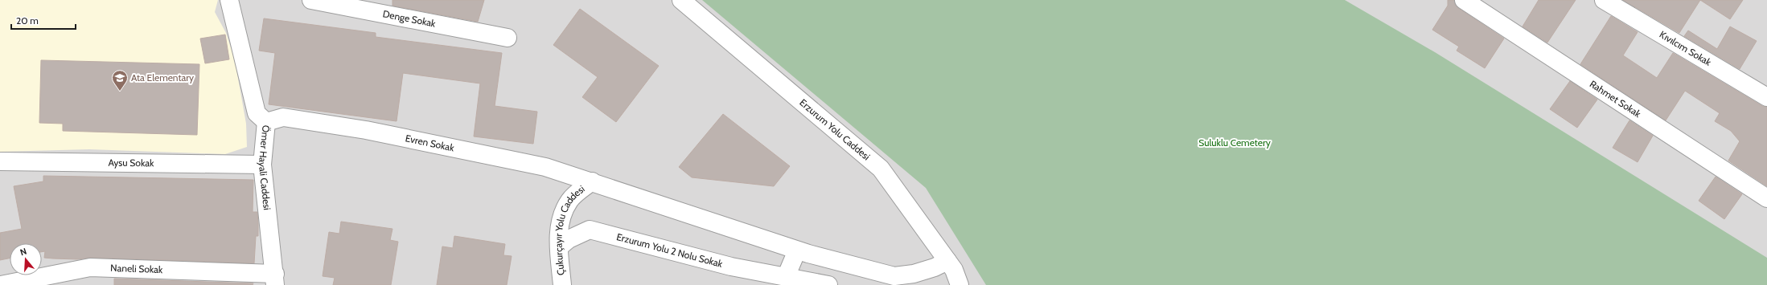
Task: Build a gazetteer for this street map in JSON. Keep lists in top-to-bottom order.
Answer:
{
  "streets": {
    "street": [
      "Denge Sokak",
      "Kıvılcım Sokak",
      "Rahmet Sokak",
      "Erzurum Yolu Caddesi",
      "Evren Sokak",
      "Aysu Sokak",
      "Ömer Hayali Caddesi",
      "Çukurçayır Yolu Caddesi",
      "Erzurum Yolu 2 Nolu Sokak",
      "Naneli Sokak"
    ]
  },
  "crossings": [
    ["Evren Sokak", "Ömer Hayali Caddesi"],
    ["Evren Sokak", "Çukurçayır Yolu Caddesi"],
    ["Aysu Sokak", "Ömer Hayali Caddesi"],
    ["Ömer Hayali Caddesi", "Naneli Sokak"],
    ["Çukurçayır Yolu Caddesi", "Erzurum Yolu 2 Nolu Sokak"]
  ],
  "parks": ["Suluklu Cemetery"],
  "places": {
    "school or university": ["Ata Elementary"]
  },
  "scale_bar": "20 m",
  "north": "top"
}
